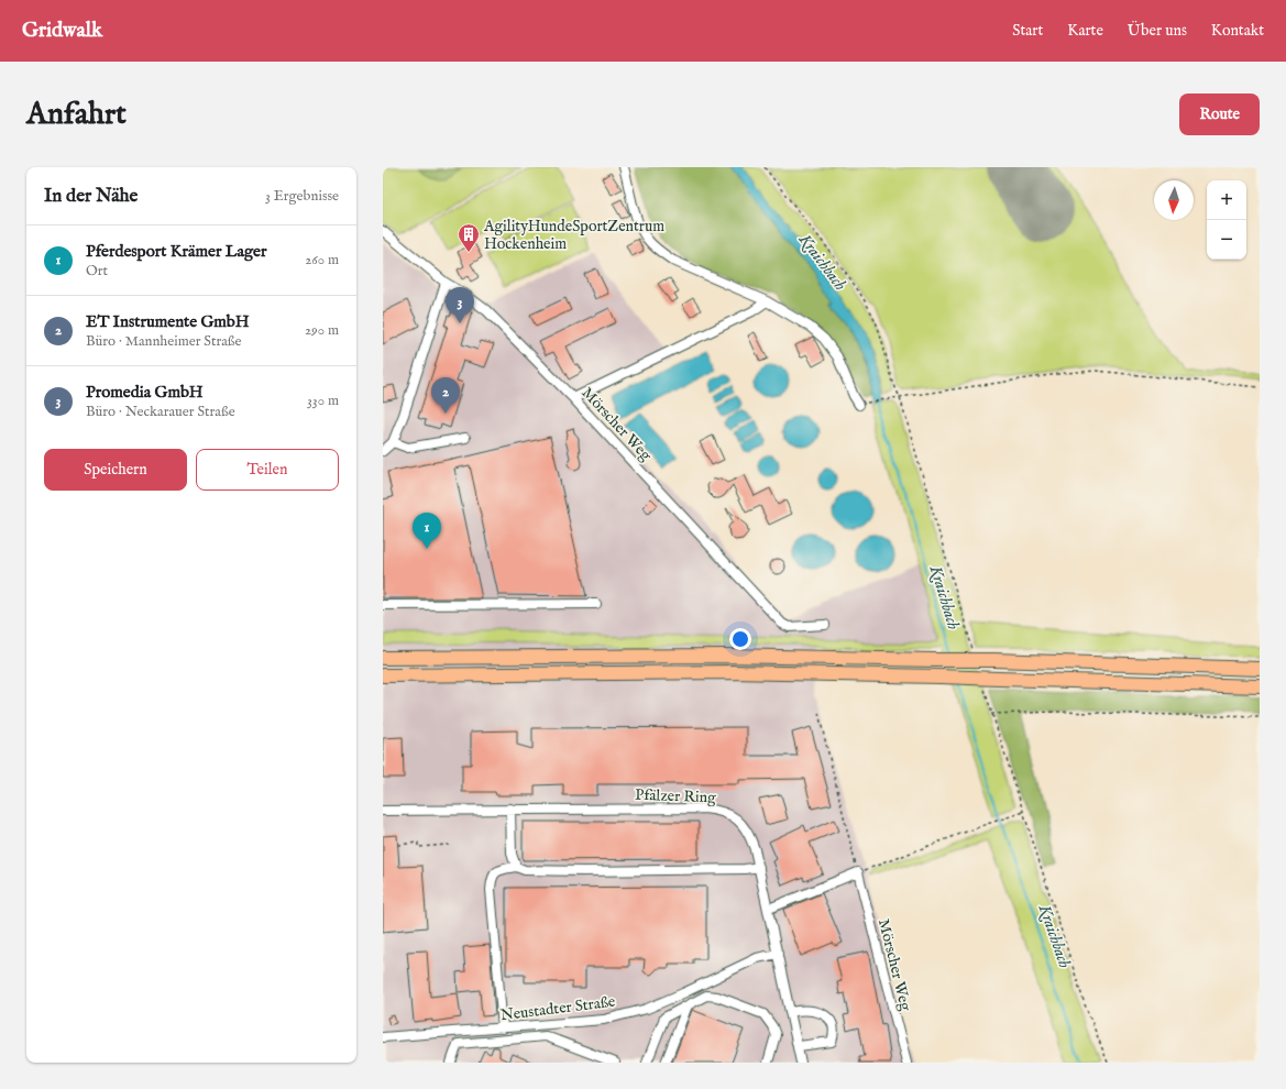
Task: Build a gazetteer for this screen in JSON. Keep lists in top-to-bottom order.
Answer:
{
  "streets": {
    "street": ["Mörscher Weg", "Pfälzer Ring", "Neustadter Straße"]
  },
  "crossings": [
    ["Pfälzer Ring", "Neustadter Straße"]
  ],
  "water": ["Kraichbach"],
  "places": {
    "building": ["AgilityHundeSportZentrum Hockenheim"]
  },
  "north": "bottom",
  "page": {
    "header": "Gridwalk",
    "nav": [
      "Start",
      "Karte",
      "Über uns",
      "Kontakt"
    ],
    "buttons": [
      "Route",
      ["Speichern", "Teilen"]
    ],
    "title": "Anfahrt",
    "heading": ["In der Nähe", "3 Ergebnisse"],
    "map_buttons": ["+", "−"],
    "list": [
      {
        "mark": "1",
        "name": "Pferdesport Krämer Lager",
        "note": "Ort",
        "value": "260 m"
      },
      {
        "mark": "2",
        "name": "ET Instrumente GmbH",
        "note": "Büro · Mannheimer Straße",
        "value": "290 m"
      },
      {
        "mark": "3",
        "name": "Promedia GmbH",
        "note": "Büro · Neckarauer Straße",
        "value": "330 m"
      }
    ],
    "pins": ["3", "2", "1"]
  }
}
